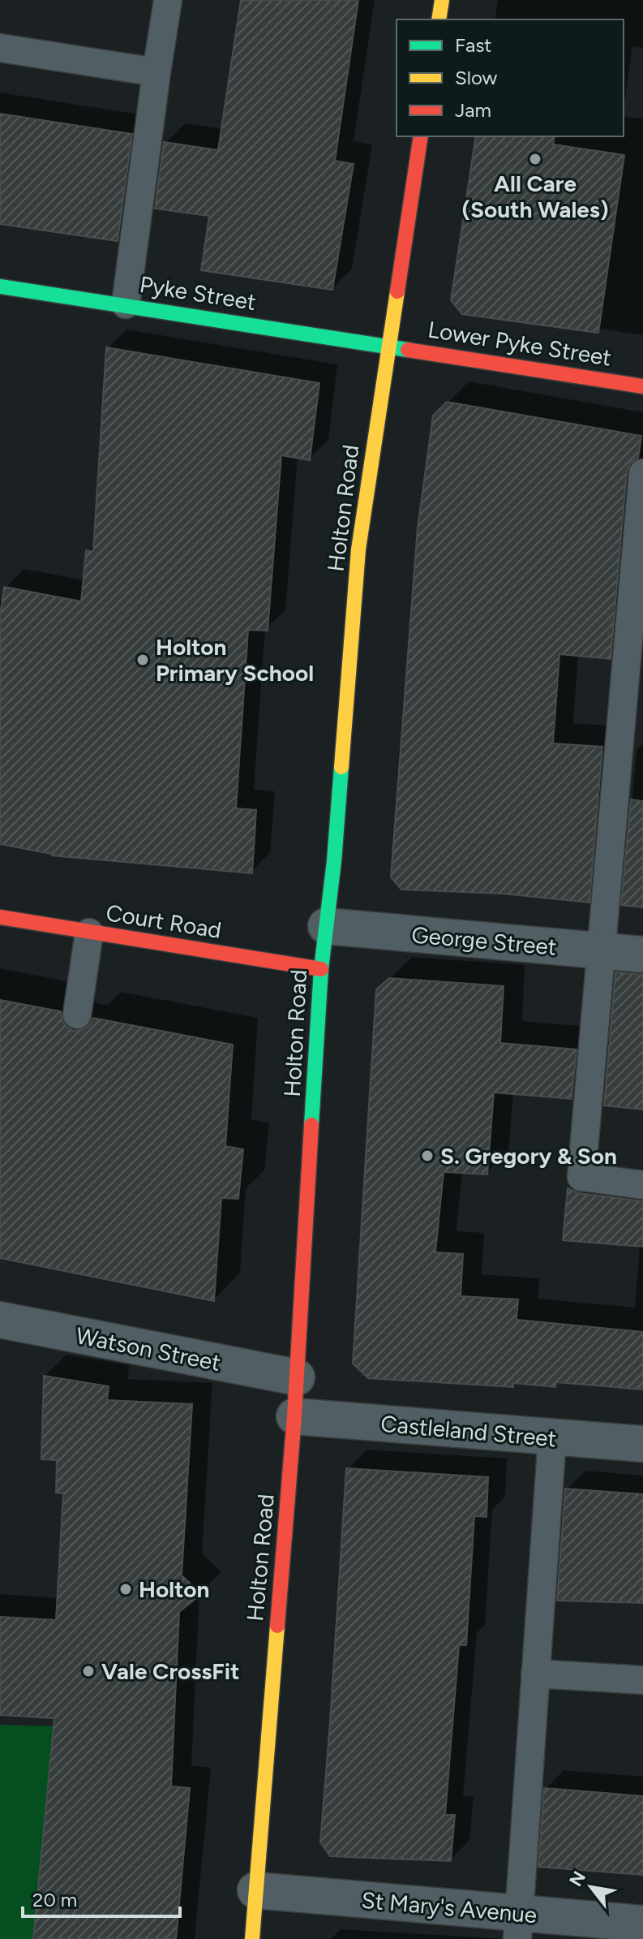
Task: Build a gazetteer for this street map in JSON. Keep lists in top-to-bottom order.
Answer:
{
  "streets": {
    "street": [
      "Pyke Street",
      "Lower Pyke Street",
      "Holton Road",
      "Court Road",
      "George Street",
      "Watson Street",
      "Castleland Street",
      "St Mary's Avenue"
    ]
  },
  "crossings": [
    ["Pyke Street", "Lower Pyke Street"],
    ["Pyke Street", "Holton Road"],
    ["Lower Pyke Street", "Holton Road"],
    ["Holton Road", "Court Road"],
    ["Holton Road", "George Street"],
    ["Holton Road", "Watson Street"],
    ["Holton Road", "Castleland Street"],
    ["Holton Road", "St Mary's Avenue"]
  ],
  "places": [
    "All Care (South Wales)",
    "Holton Primary School",
    "S. Gregory & Son",
    "Holton",
    "Vale CrossFit"
  ],
  "legend": ["Fast", "Slow", "Jam"],
  "scale_bar": "20 m",
  "north": "top left"
}
